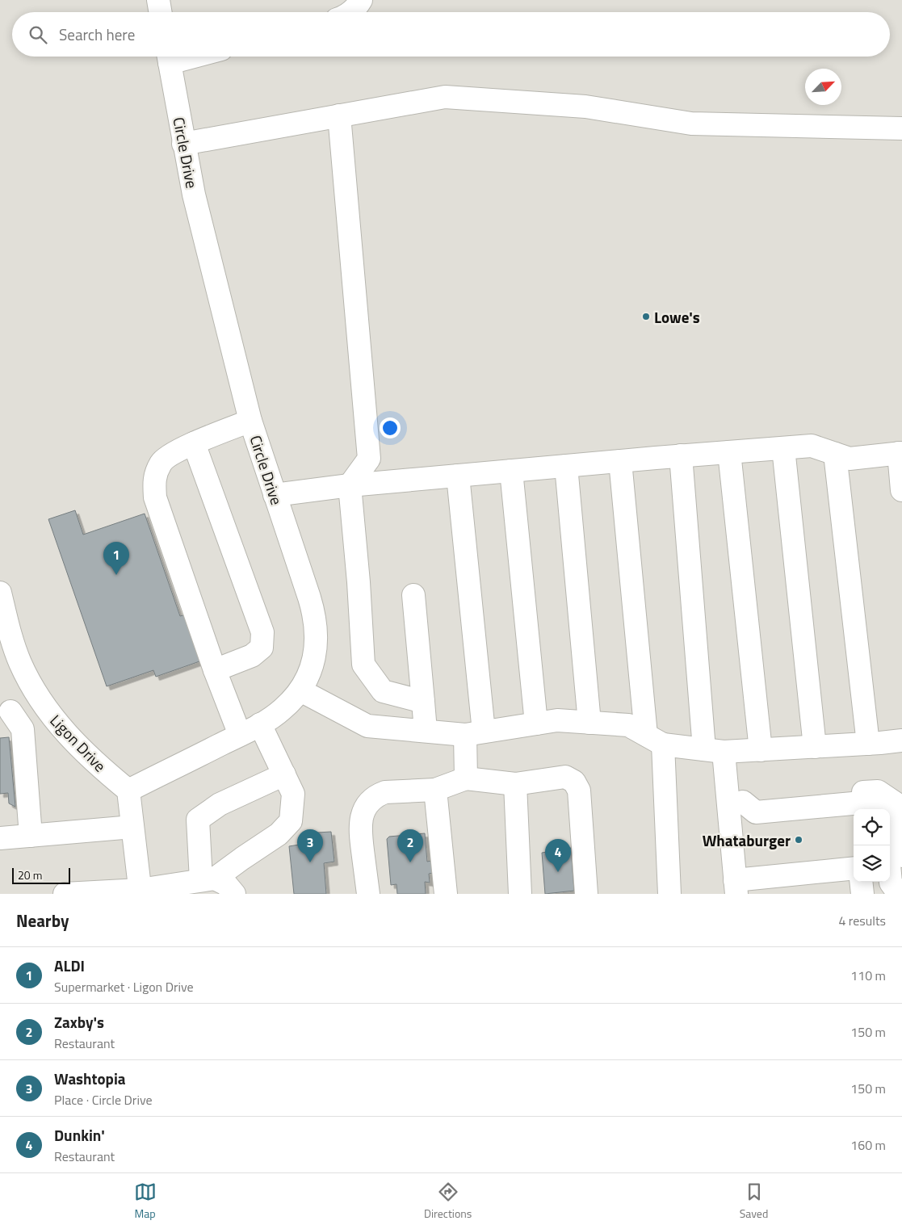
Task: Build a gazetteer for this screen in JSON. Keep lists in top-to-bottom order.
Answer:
{
  "streets": {
    "street": ["Circle Drive", "Ligon Drive"]
  },
  "crossings": [
    ["Circle Drive", "Ligon Drive"]
  ],
  "places": ["Lowe's", "Whataburger"],
  "scale_bar": "20 m",
  "north": "top right",
  "page": {
    "search": "Search here",
    "pins": [
      "1",
      "2",
      "3",
      "4"
    ],
    "scale": "20 m",
    "heading": ["Nearby", "4 results"],
    "list": [
      {
        "mark": "1",
        "name": "ALDI",
        "note": "Supermarket · Ligon Drive",
        "value": "110 m"
      },
      {
        "mark": "2",
        "name": "Zaxby's",
        "note": "Restaurant",
        "value": "150 m"
      },
      {
        "mark": "3",
        "name": "Washtopia",
        "note": "Place · Circle Drive",
        "value": "150 m"
      },
      {
        "mark": "4",
        "name": "Dunkin'",
        "note": "Restaurant",
        "value": "160 m"
      }
    ],
    "nav": ["Map", "Directions", "Saved"]
  }
}
